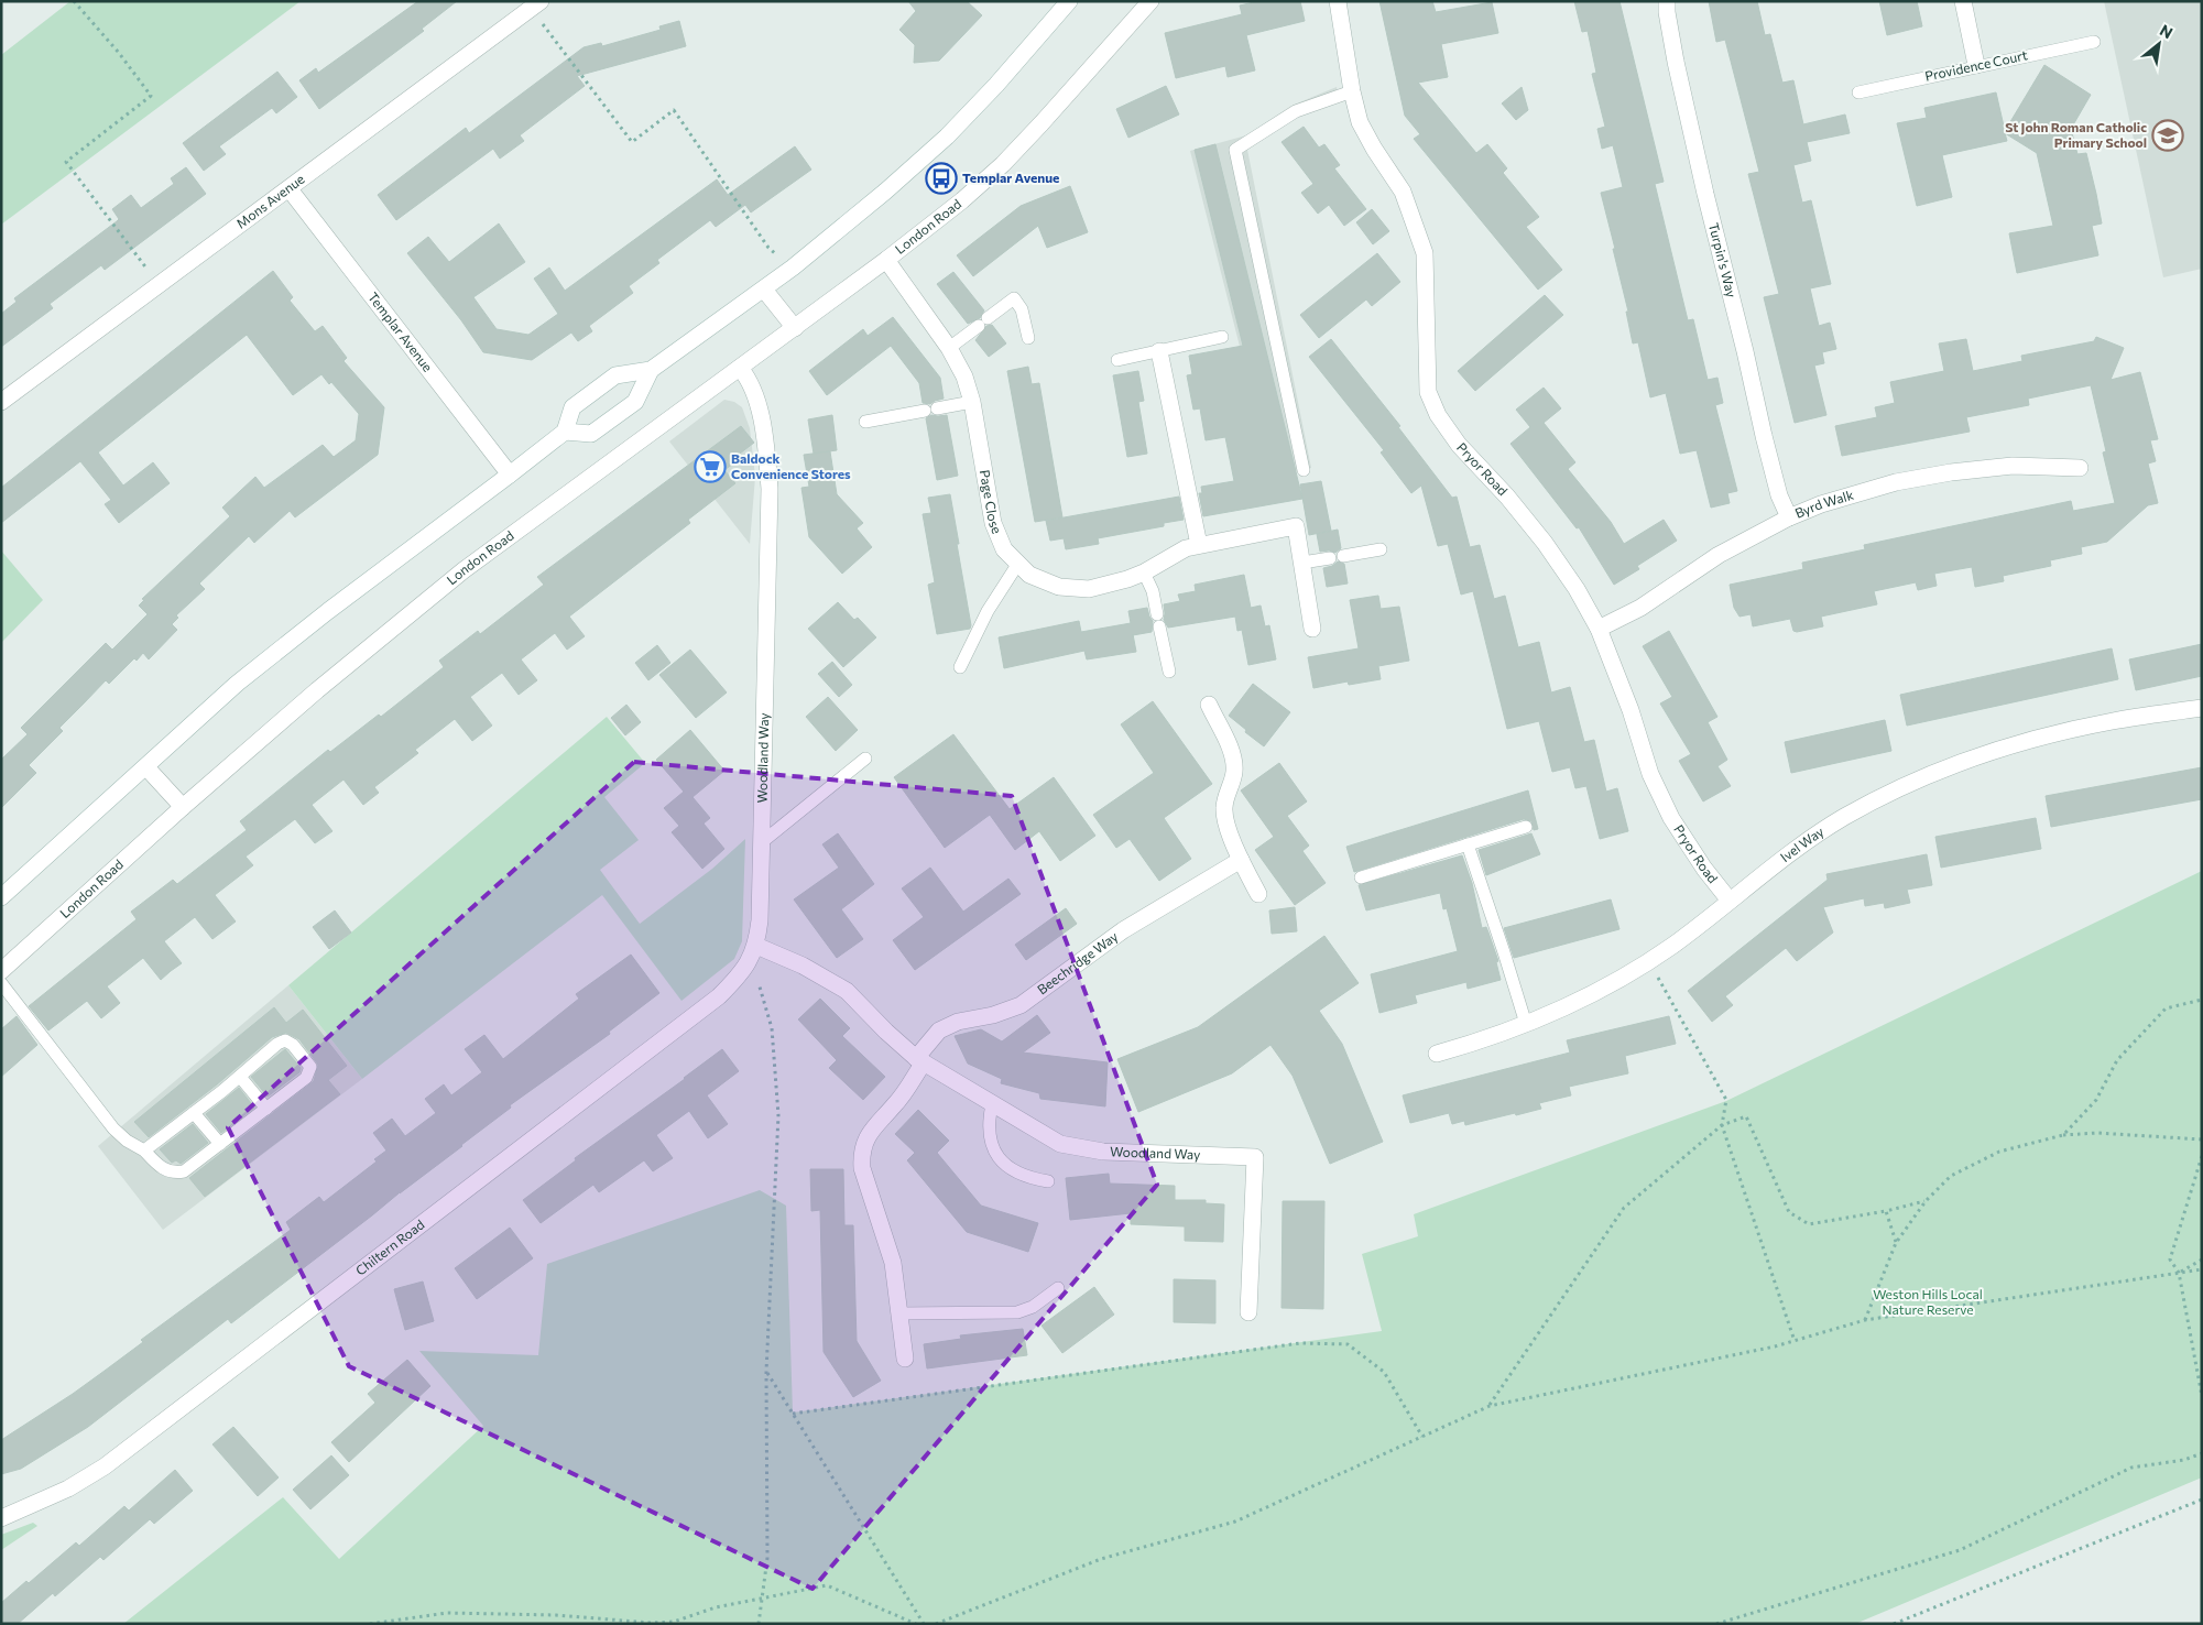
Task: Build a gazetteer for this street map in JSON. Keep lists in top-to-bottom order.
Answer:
{
  "streets": {
    "street": [
      "Mons Avenue",
      "London Road",
      "Turpin's Way",
      "Templar Avenue",
      "Pryor Road",
      "Page Close",
      "Byrd Walk",
      "Woodland Way",
      "Ivel Way",
      "Beechridge Way",
      "Chiltern Road"
    ],
    "lane": ["Providence Court"]
  },
  "crossings": [
    ["Mons Avenue", "Templar Avenue"],
    ["London Road", "Page Close"],
    ["London Road", "Woodland Way"],
    ["Turpin's Way", "Byrd Walk"],
    ["Pryor Road", "Byrd Walk"],
    ["Pryor Road", "Ivel Way"],
    ["Woodland Way", "Beechridge Way"],
    ["Woodland Way", "Chiltern Road"]
  ],
  "parks": ["Weston Hills Local Nature Reserve"],
  "places": {
    "school or university": ["St John Roman Catholic Primary School"],
    "bus stop": ["Templar Avenue"],
    "supermarket": ["Baldock Convenience Stores"]
  },
  "north": "top right"
}
